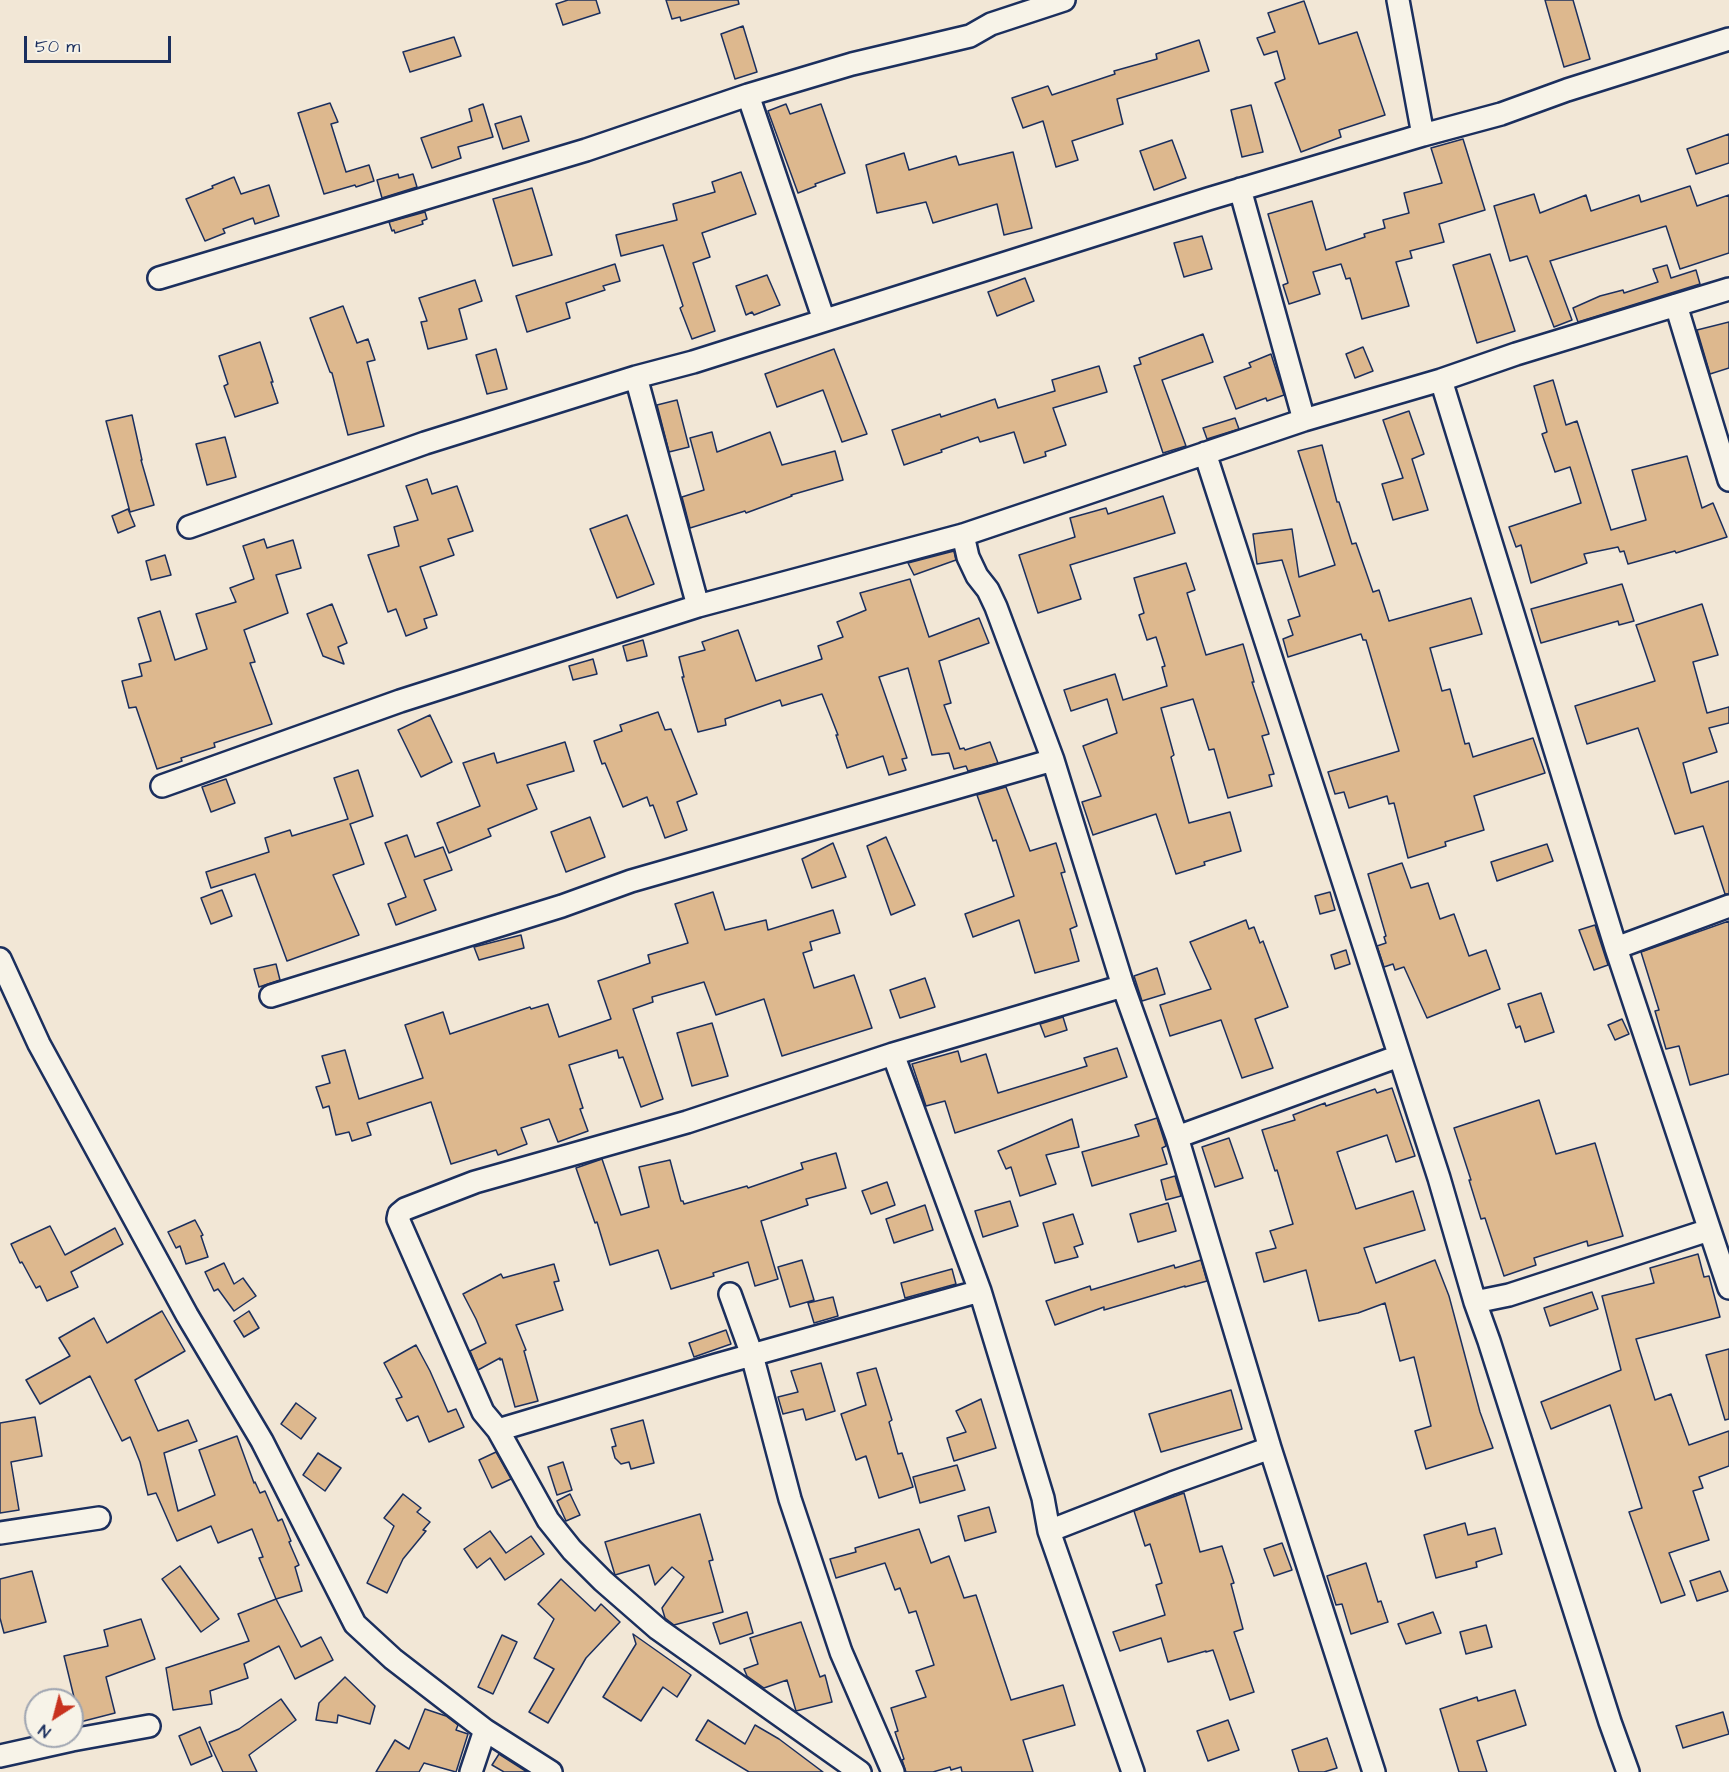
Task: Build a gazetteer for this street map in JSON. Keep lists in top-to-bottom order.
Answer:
{
  "scale_bar": "50 m",
  "north": "bottom left"
}
